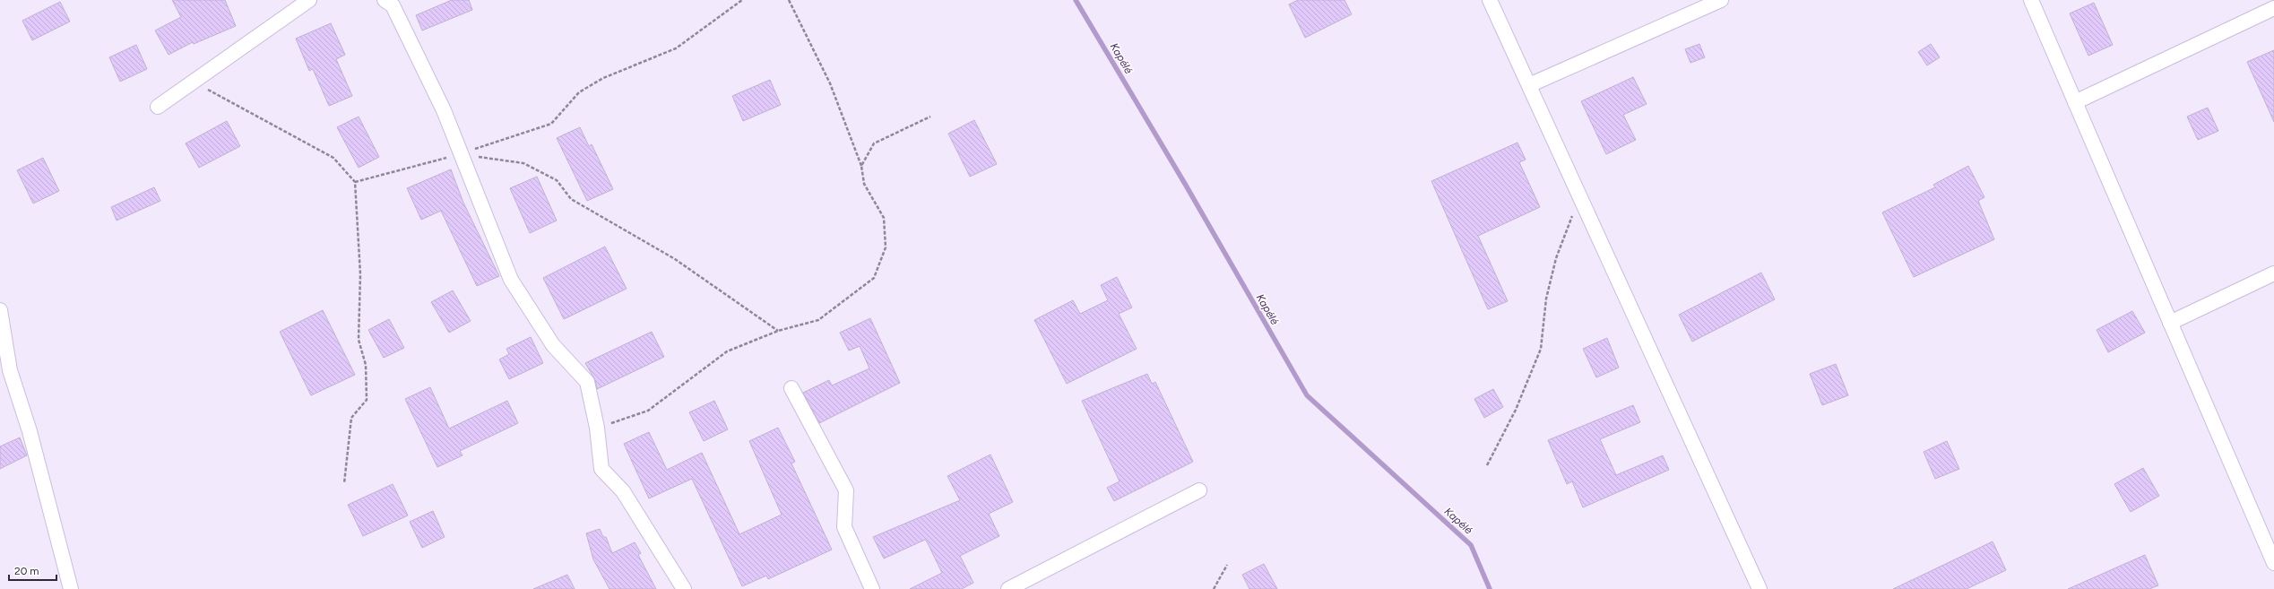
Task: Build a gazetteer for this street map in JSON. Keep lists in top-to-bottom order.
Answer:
{
  "water": ["Kapélé"],
  "scale_bar": "20 m"
}
